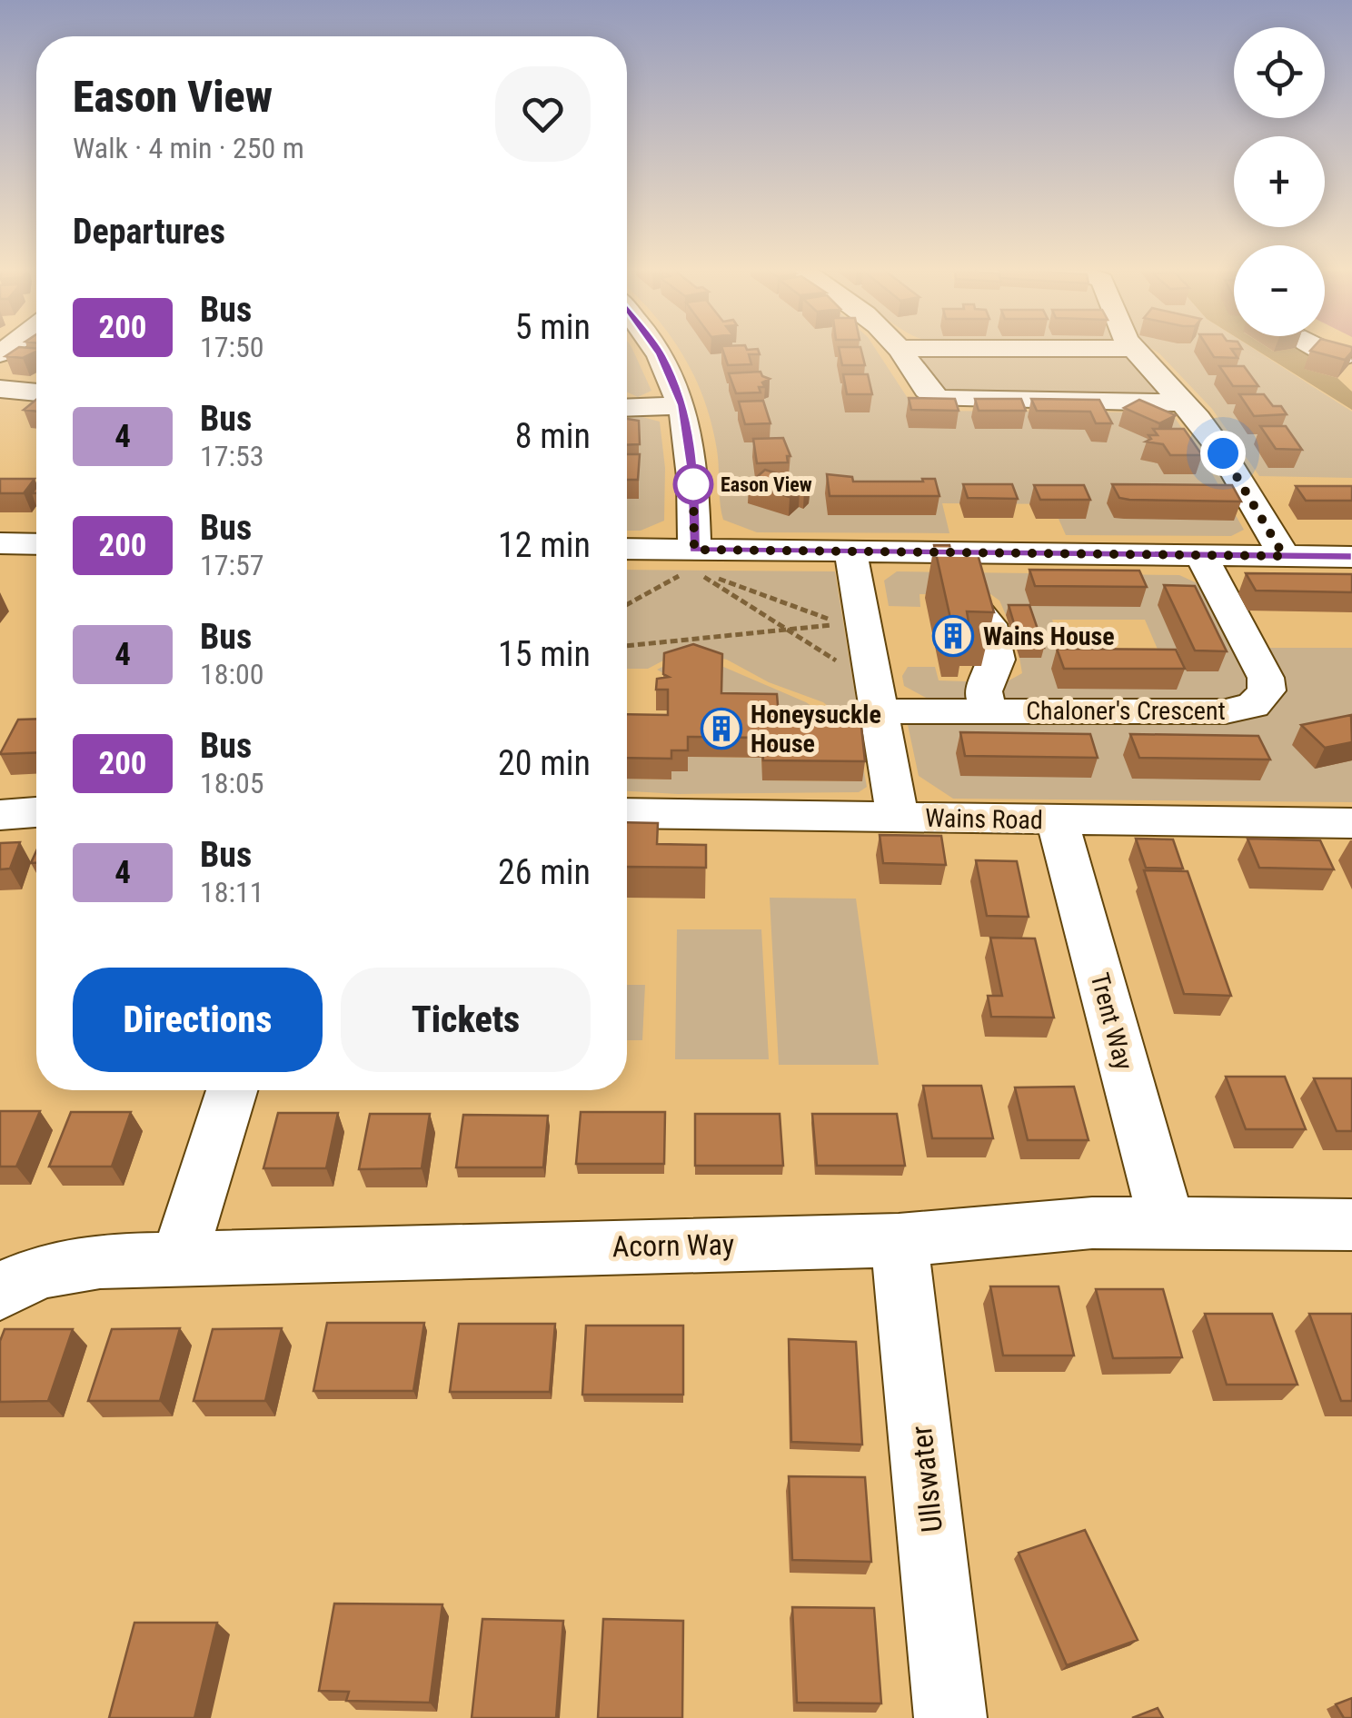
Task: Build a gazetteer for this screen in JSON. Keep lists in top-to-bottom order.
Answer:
{
  "streets": {
    "street": [
      "Chaloner's Crescent",
      "Wains Road",
      "Trent Way",
      "Acorn Way",
      "Ullswater"
    ]
  },
  "crossings": [
    ["Wains Road", "Trent Way"],
    ["Trent Way", "Acorn Way"],
    ["Acorn Way", "Ullswater"]
  ],
  "places": {
    "other": ["Eason View"],
    "building": ["Wains House", "Honeysuckle House"]
  },
  "lines": ["bus line 200"],
  "page": {
    "map_buttons": ["+", "−"],
    "heading": [
      ["Eason View", "Walk · 4 min · 250 m"],
      "Departures"
    ],
    "list": [
      {
        "mark": "200",
        "name": "Bus",
        "note": "17:50",
        "value": "5 min"
      },
      {
        "mark": "4",
        "name": "Bus",
        "note": "17:53",
        "value": "8 min"
      },
      {
        "mark": "200",
        "name": "Bus",
        "note": "17:57",
        "value": "12 min"
      },
      {
        "mark": "4",
        "name": "Bus",
        "note": "18:00",
        "value": "15 min"
      },
      {
        "mark": "200",
        "name": "Bus",
        "note": "18:05",
        "value": "20 min"
      },
      {
        "mark": "4",
        "name": "Bus",
        "note": "18:11",
        "value": "26 min"
      }
    ],
    "buttons": ["Directions", "Tickets"]
  }
}
